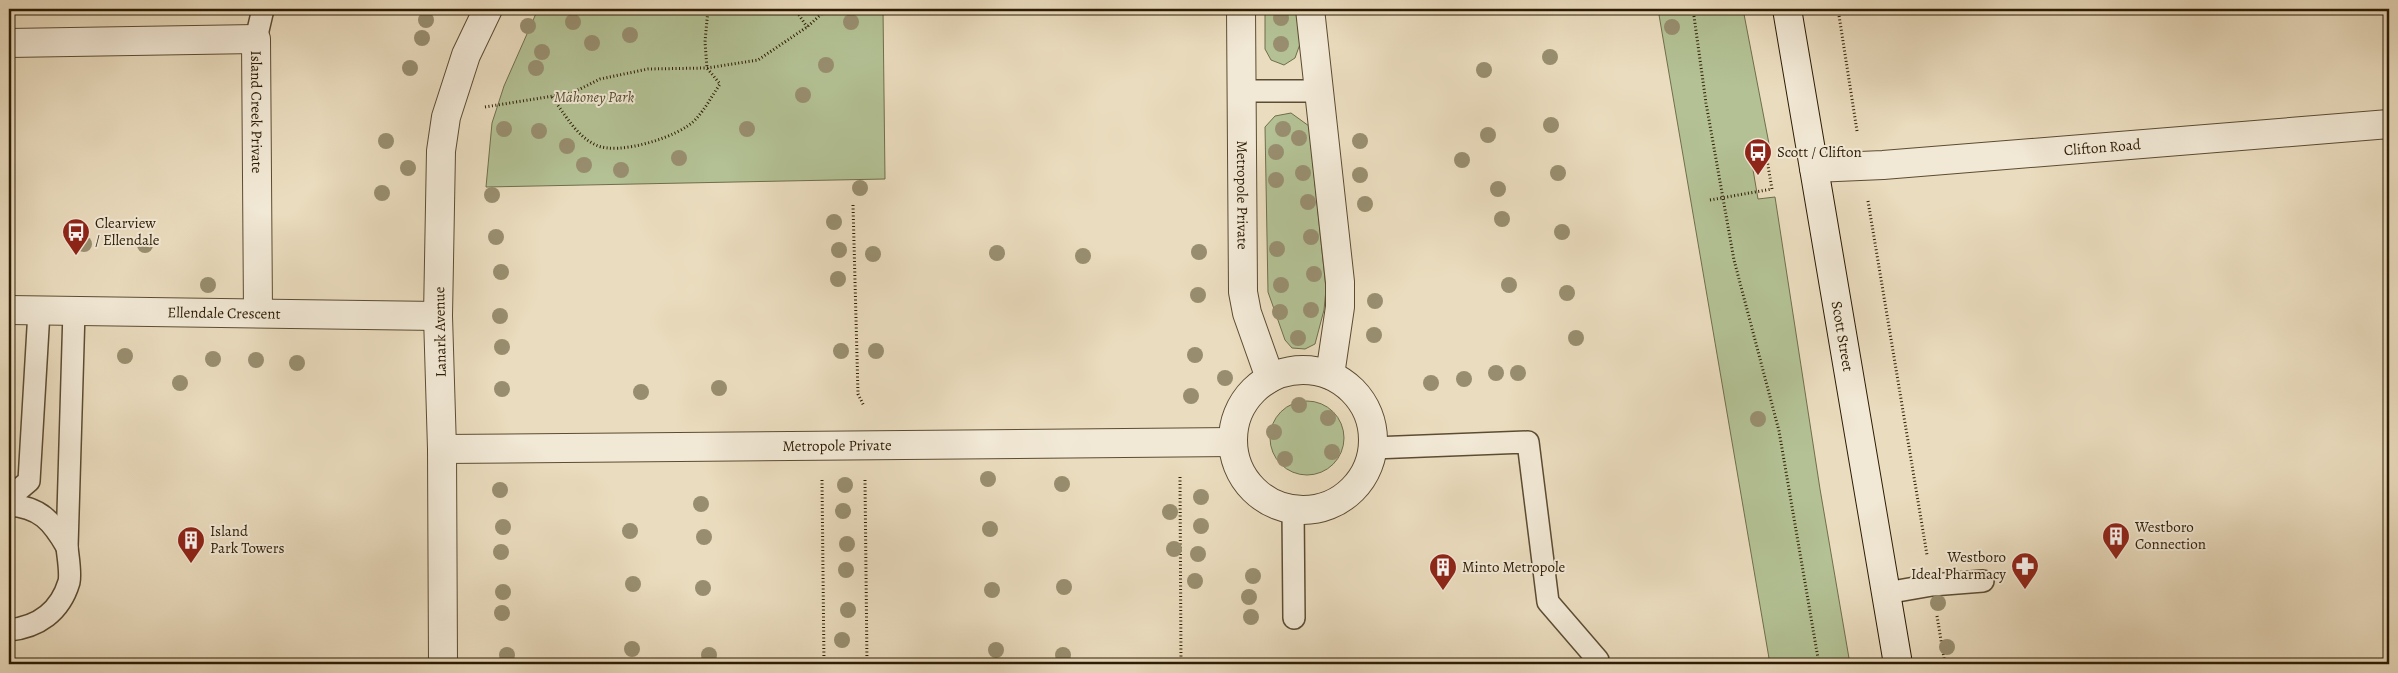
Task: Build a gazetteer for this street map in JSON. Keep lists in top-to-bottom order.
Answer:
{
  "streets": {
    "street": [
      "Island Creek Private",
      "Clifton Road",
      "Metropole Private",
      "Ellendale Crescent",
      "Lanark Avenue",
      "Scott Street"
    ]
  },
  "crossings": [
    ["Island Creek Private", "Ellendale Crescent"],
    ["Clifton Road", "Scott Street"],
    ["Metropole Private", "Lanark Avenue"],
    ["Ellendale Crescent", "Lanark Avenue"]
  ],
  "parks": ["Mahoney Park"],
  "places": {
    "bus stop": ["Scott / Clifton", "Clearview / Ellendale"],
    "building": ["Westboro Connection", "Island Park Towers", "Minto Metropole"],
    "pharmacy": ["Westboro Ideal Pharmacy"]
  }
}
